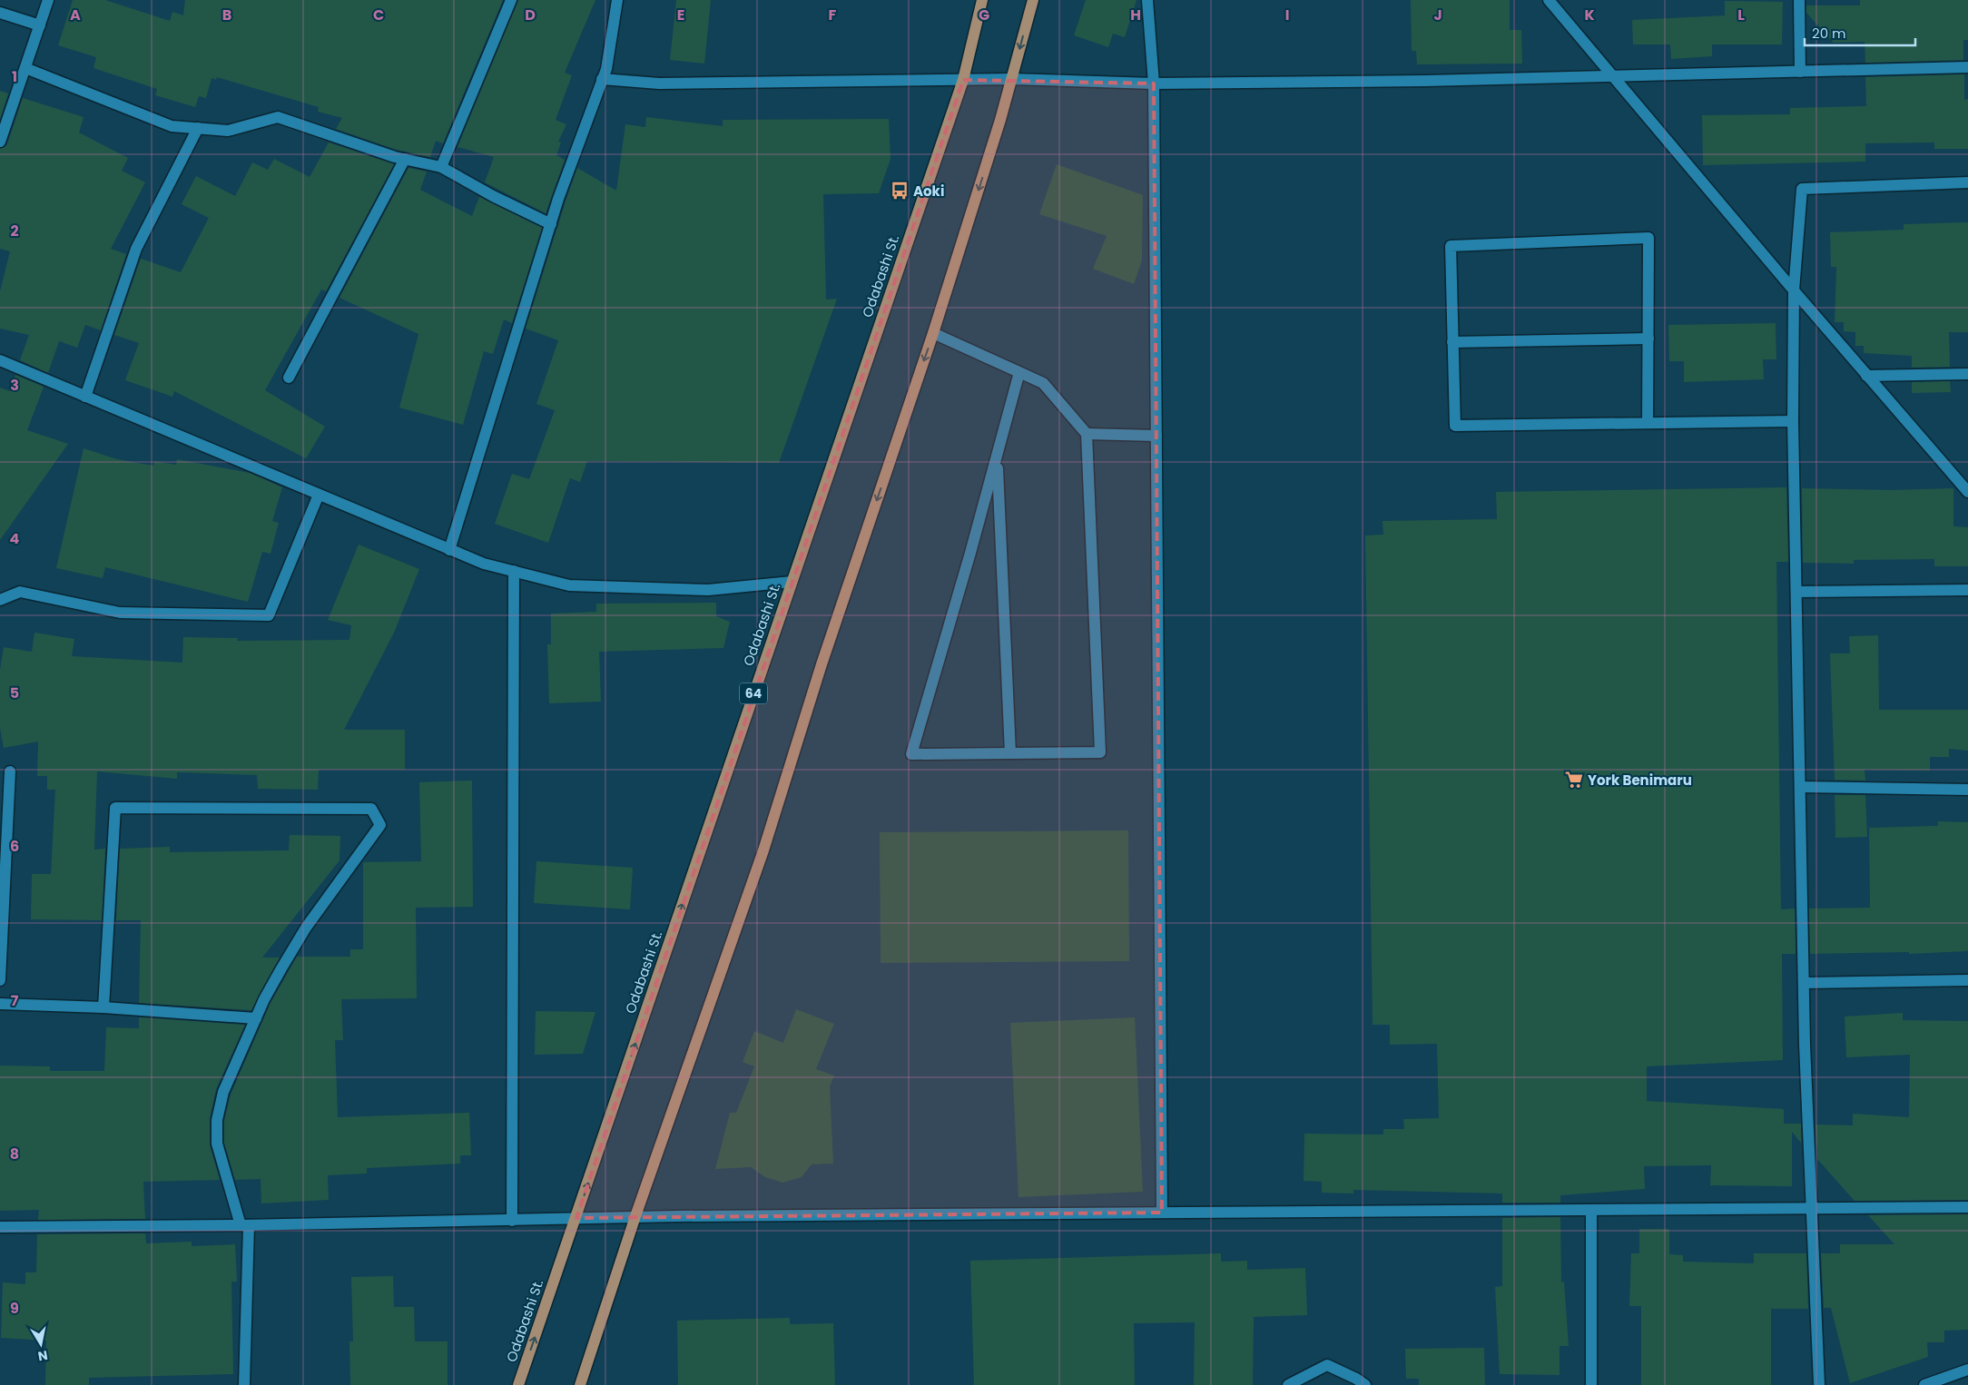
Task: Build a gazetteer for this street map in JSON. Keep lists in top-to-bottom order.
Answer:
{
  "streets": {
    "main road": ["Odabashi St.", "64"]
  },
  "places": {
    "bus stop": ["Aoki"],
    "supermarket": ["York Benimaru"]
  },
  "scale_bar": "20 m",
  "north": "bottom",
  "grid": {
    "columns": [
      "A",
      "B",
      "C",
      "D",
      "E",
      "F",
      "G",
      "H",
      "I",
      "J",
      "K",
      "L"
    ],
    "rows": [
      "1",
      "2",
      "3",
      "4",
      "5",
      "6",
      "7",
      "8",
      "9"
    ]
  }
}
